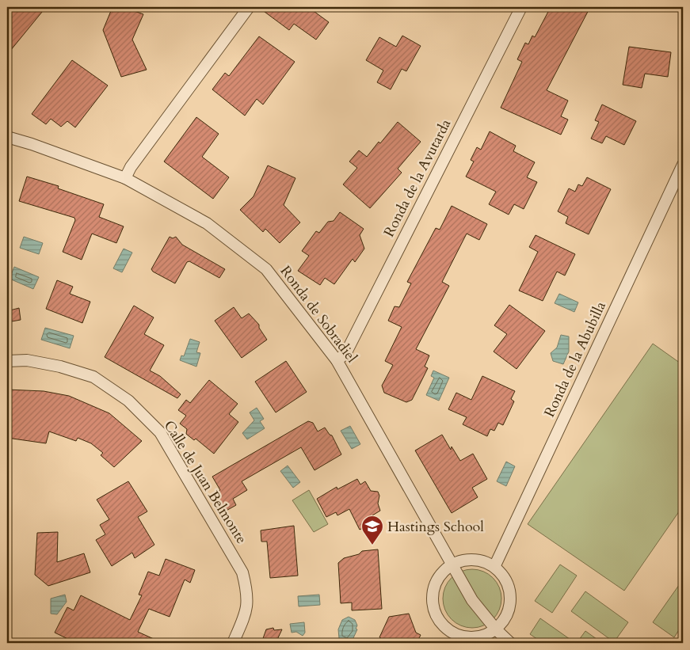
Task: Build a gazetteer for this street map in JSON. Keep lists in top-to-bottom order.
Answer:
{
  "streets": {
    "street": [
      "Ronda de la Avutarda",
      "Ronda de Sobradiel",
      "Ronda de la Abubilla",
      "Calle de Juan Belmonte"
    ]
  },
  "crossings": [
    ["Ronda de la Avutarda", "Ronda de Sobradiel"]
  ],
  "places": {
    "school or university": ["Hastings School"]
  }
}
